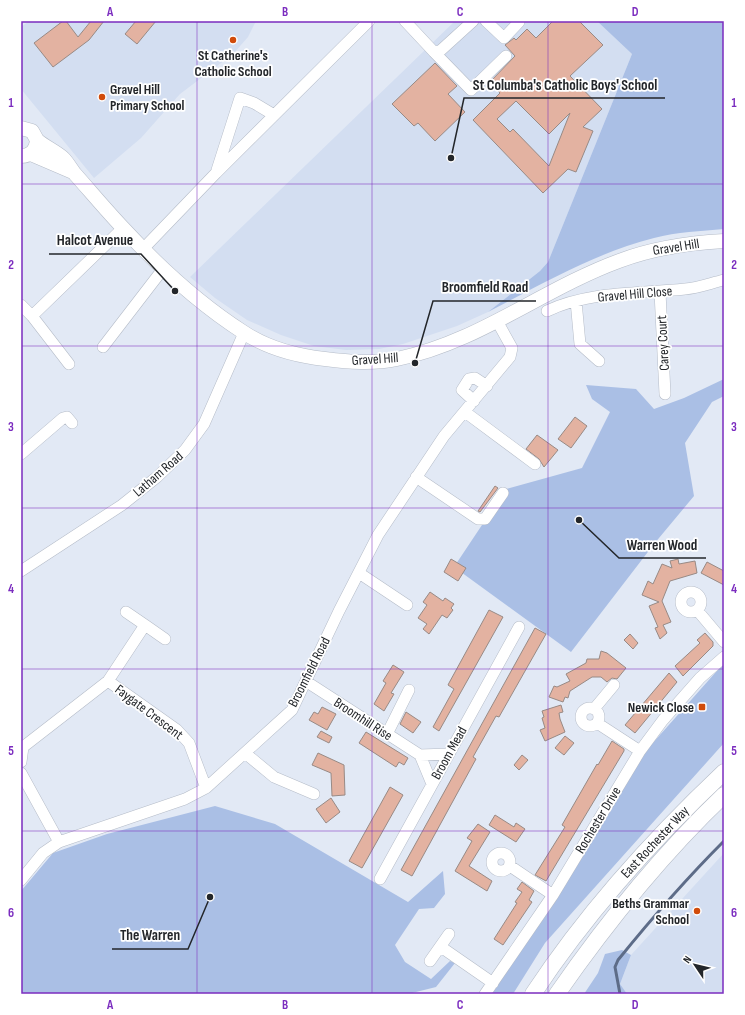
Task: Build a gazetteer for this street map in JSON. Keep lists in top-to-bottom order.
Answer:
{
  "streets": {
    "highway": ["East Rochester Way"],
    "main road": ["Gravel Hill"],
    "street": [
      "Gravel Hill Close",
      "Carey Court",
      "Latham Road",
      "Broomfield Road",
      "Faygate Crescent",
      "Broomhill Rise",
      "Broom Mead",
      "Rochester Drive"
    ]
  },
  "crossings": [
    ["Gravel Hill", "Latham Road"],
    ["Gravel Hill", "Broomfield Road"],
    ["Gravel Hill Close", "Carey Court"],
    ["Broomfield Road", "Faygate Crescent"],
    ["Broomfield Road", "Broomhill Rise"]
  ],
  "places": {
    "other": [
      "St Catherine's Catholic School",
      "Gravel Hill Primary School",
      "St Columba's Catholic Boys' School",
      "Halcot Avenue",
      "Broomfield Road",
      "Warren Wood",
      "The Warren",
      "Beths Grammar School"
    ],
    "transit": ["Newick Close"]
  },
  "north": "top left",
  "grid": {
    "columns": [
      "A",
      "B",
      "C",
      "D"
    ],
    "rows": [
      "1",
      "2",
      "3",
      "4",
      "5",
      "6"
    ]
  }
}
